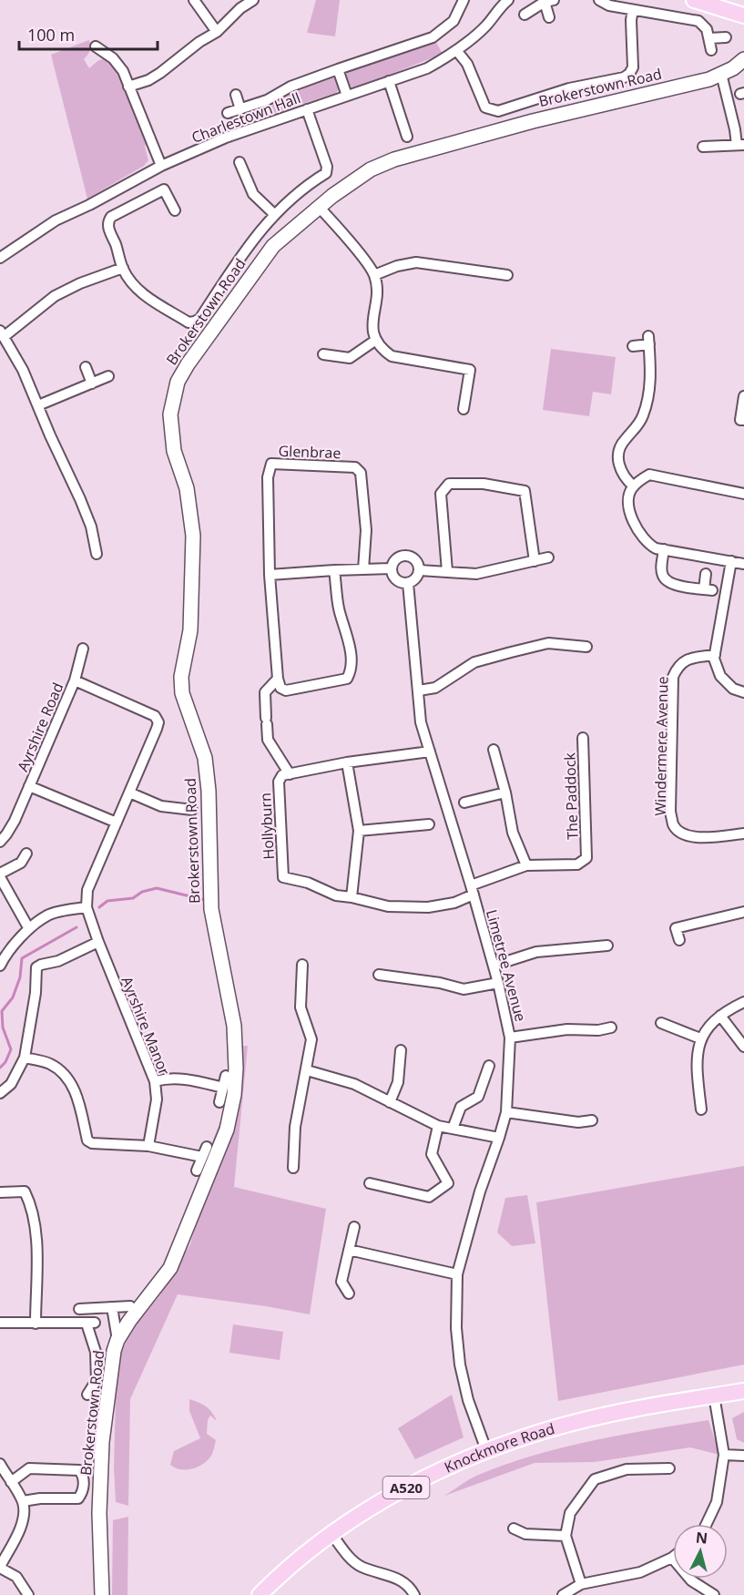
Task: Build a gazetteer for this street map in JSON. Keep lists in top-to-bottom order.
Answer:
{
  "streets": {
    "main road": ["Knockmore Road", "A520"],
    "street": [
      "Brokerstown Road",
      "Charlestown Hall",
      "Glenbrae",
      "Ayrshire Road",
      "Windermere Avenue",
      "The Paddock",
      "Hollyburn",
      "Limetree Avenue",
      "Ayrshire Manor"
    ]
  },
  "crossings": [
    ["The Paddock", "Hollyburn"],
    ["The Paddock", "Limetree Avenue"],
    ["Hollyburn", "Limetree Avenue"],
    ["Limetree Avenue", "Knockmore Road"]
  ],
  "scale_bar": "100 m",
  "north": "top"
}
